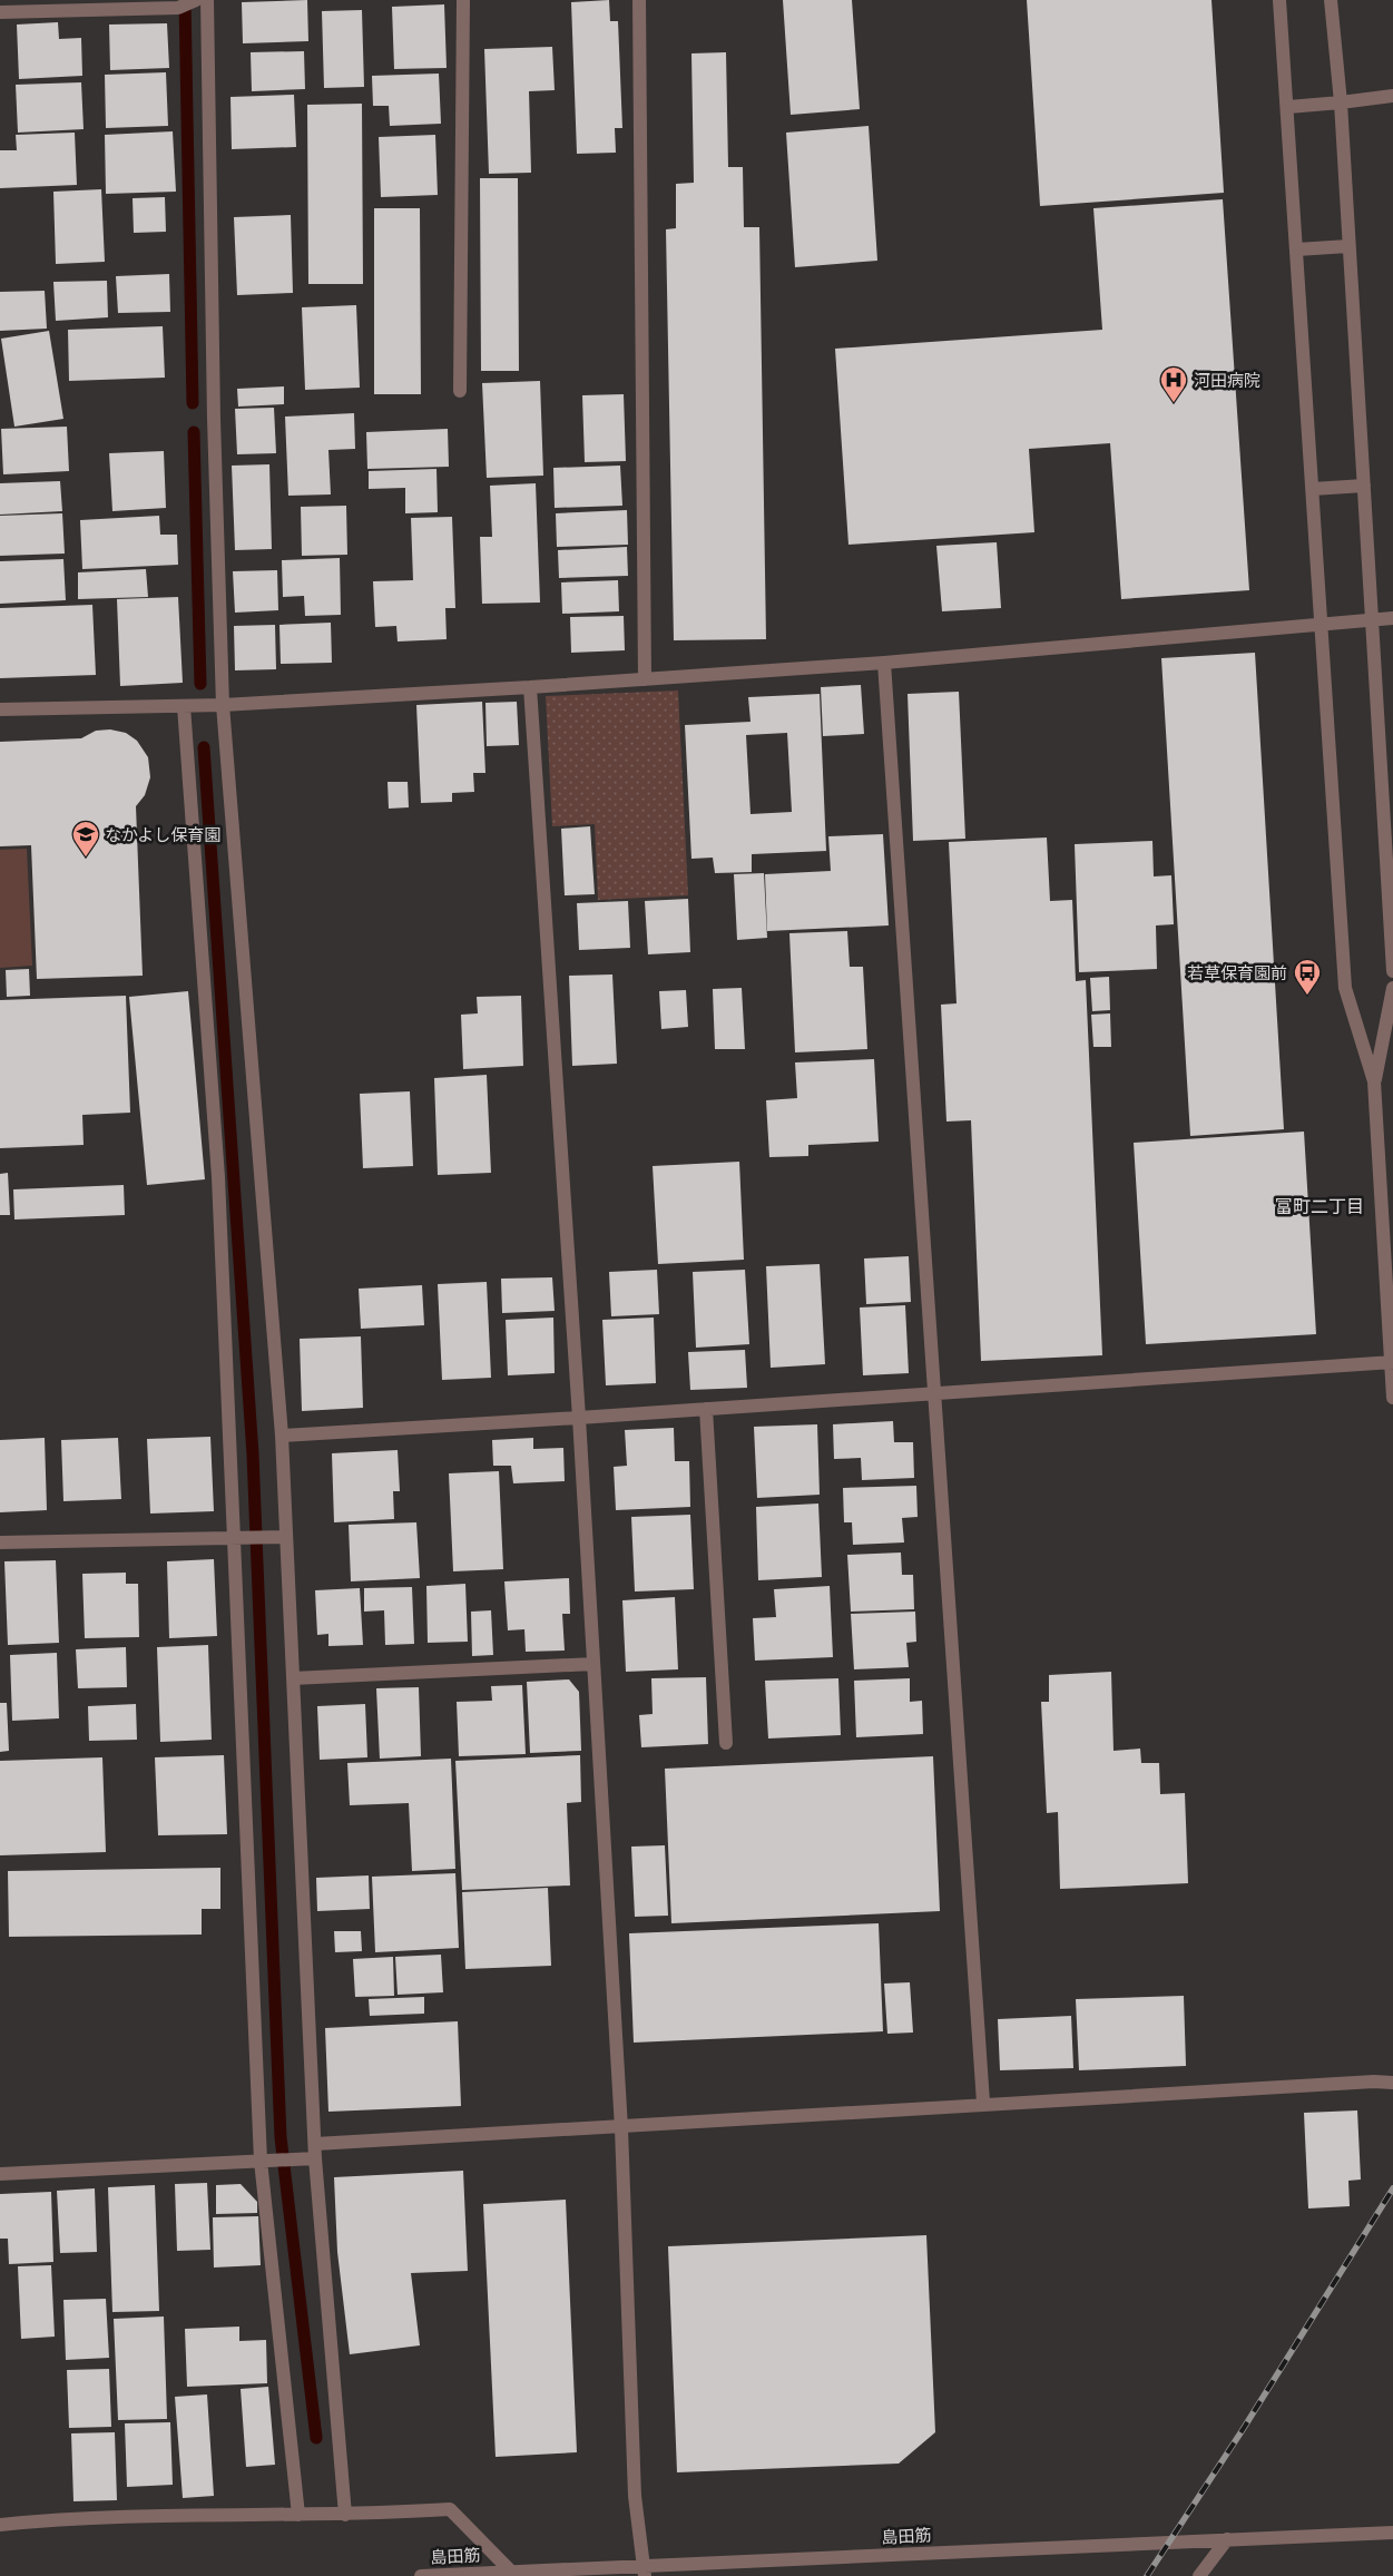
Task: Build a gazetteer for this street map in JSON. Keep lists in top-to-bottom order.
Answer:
{
  "streets": {
    "street": ["島田筋"]
  },
  "districts": ["富町二丁目"],
  "places": {
    "hospital": ["河田病院"],
    "school or university": ["なかよし保育園"],
    "bus stop": ["若草保育園前"]
  }
}
